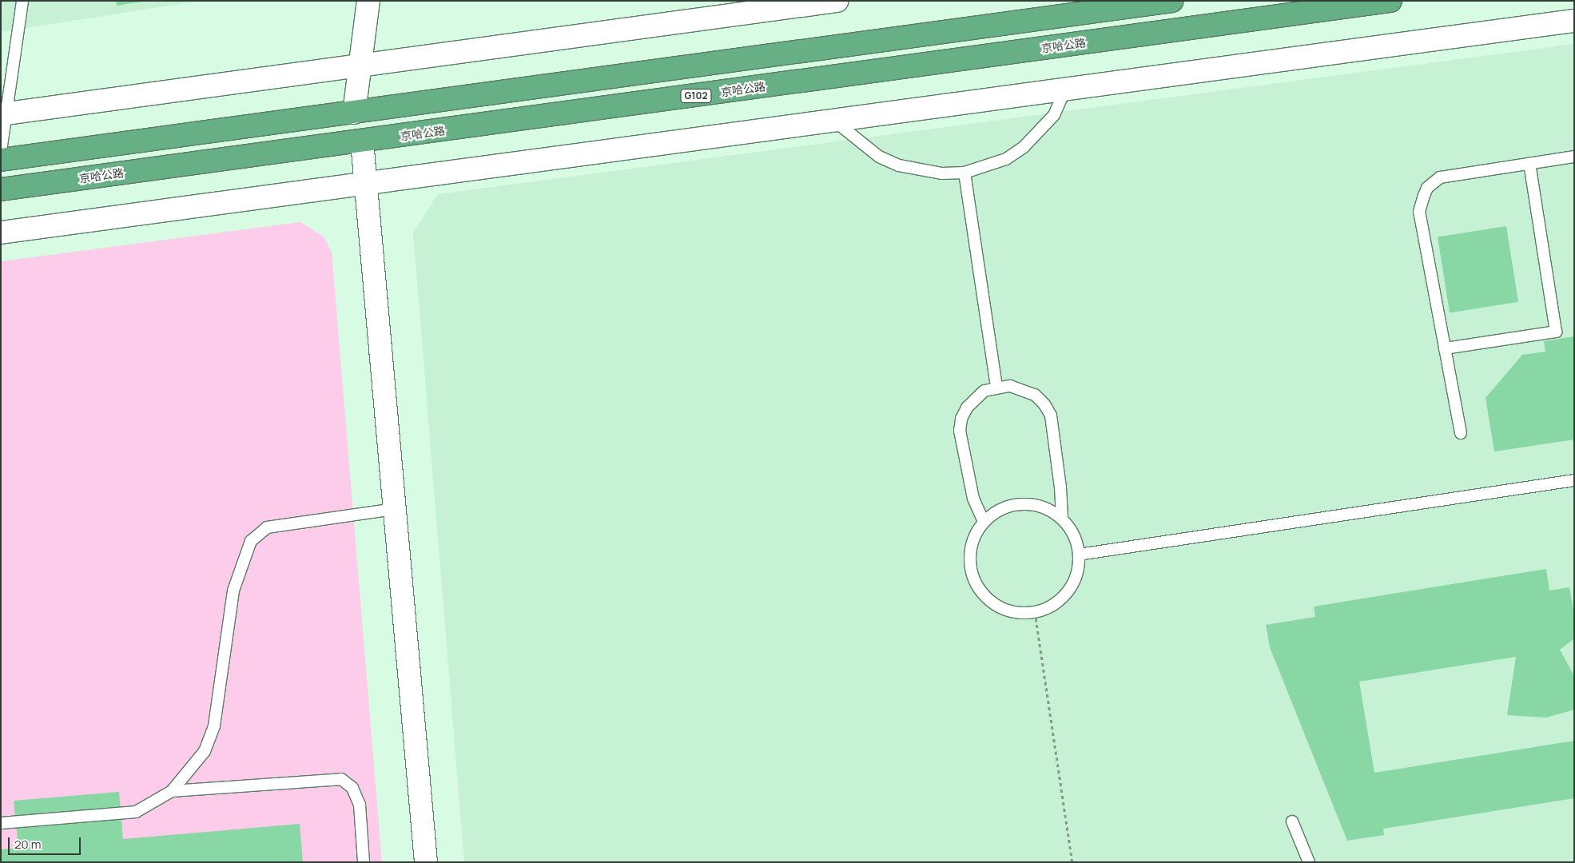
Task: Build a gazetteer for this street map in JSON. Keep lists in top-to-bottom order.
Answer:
{
  "streets": {
    "highway": ["京哈公路", "G102"]
  },
  "scale_bar": "20 m"
}
